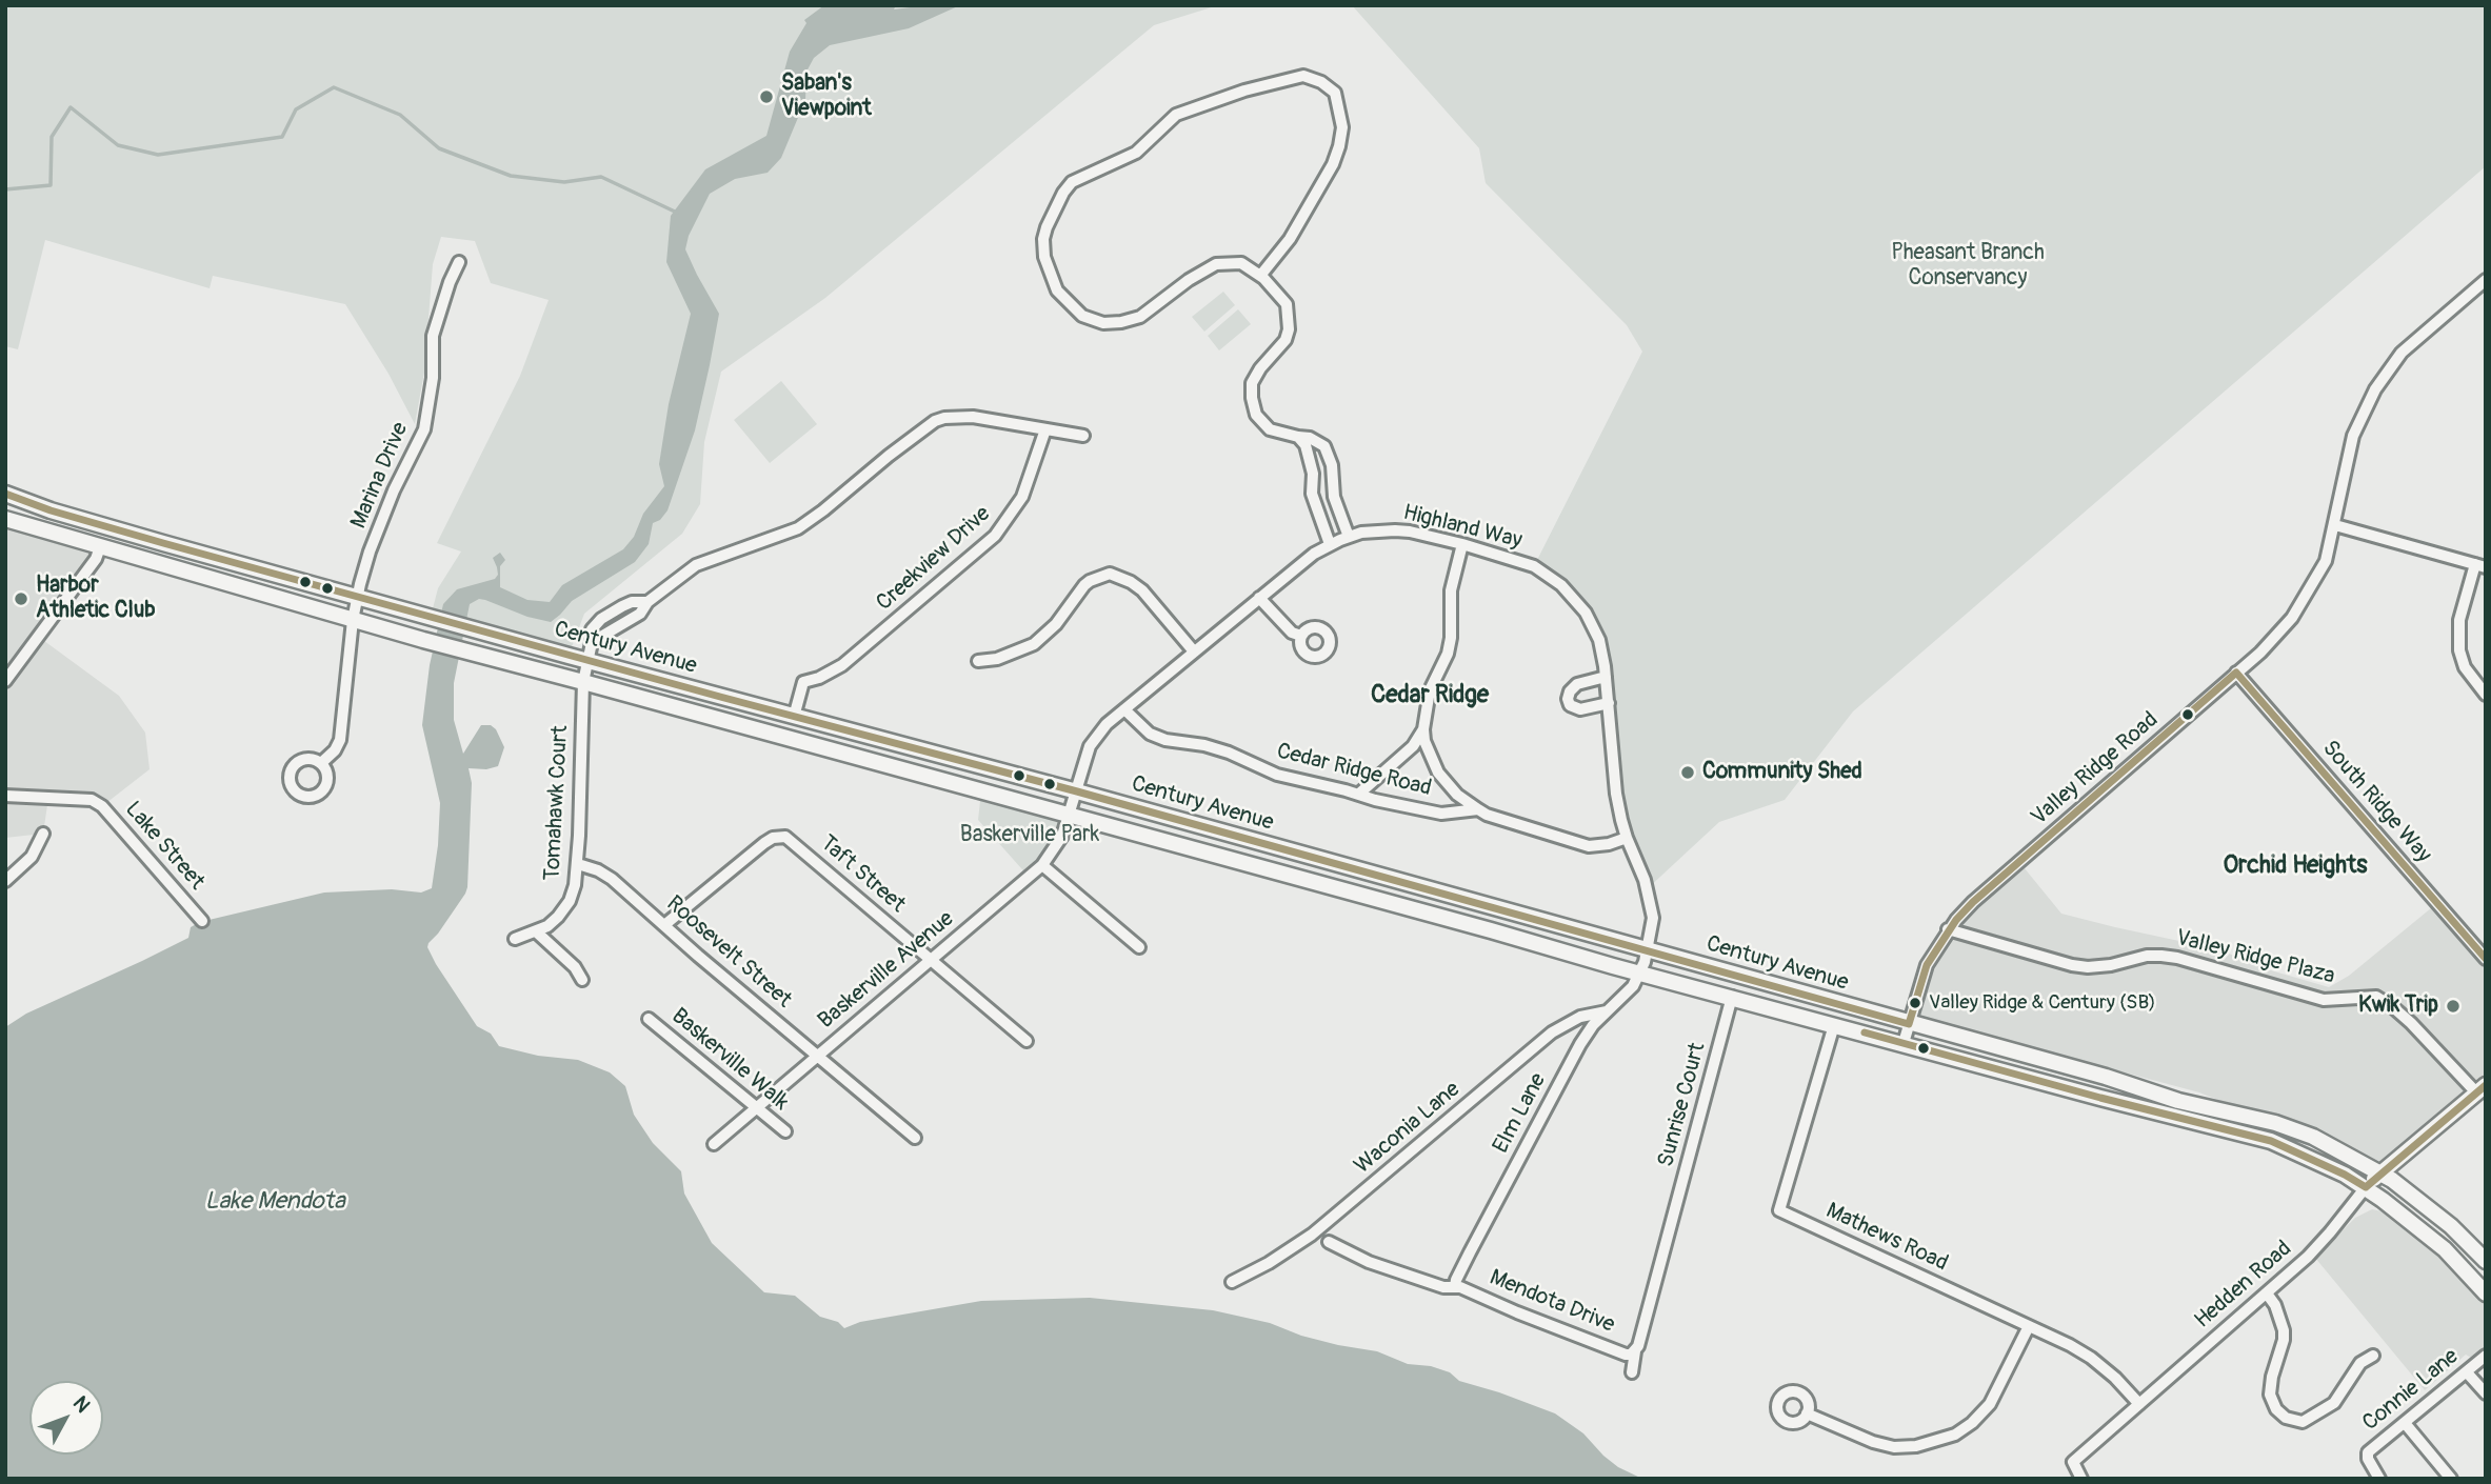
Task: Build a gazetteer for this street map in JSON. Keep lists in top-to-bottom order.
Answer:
{
  "streets": {
    "main road": ["Century Avenue"],
    "street": [
      "Marina Drive",
      "Highland Way",
      "Creekview Drive",
      "Valley Ridge Road",
      "Cedar Ridge Road",
      "South Ridge Way",
      "Tomahawk Court",
      "Lake Street",
      "Taft Street",
      "Roosevelt Street",
      "Valley Ridge Plaza",
      "Baskerville Avenue",
      "Baskerville Walk",
      "Sunrise Court",
      "Elm Lane",
      "Waconia Lane",
      "Mathews Road",
      "Hedden Road",
      "Mendota Drive",
      "Connie Lane"
    ]
  },
  "crossings": [
    ["Marina Drive", "Century Avenue"],
    ["Highland Way", "Century Avenue"],
    ["Highland Way", "Cedar Ridge Road"],
    ["Highland Way", "Baskerville Avenue"],
    ["Highland Way", "Elm Lane"],
    ["Creekview Drive", "Century Avenue"],
    ["Creekview Drive", "Tomahawk Court"],
    ["Century Avenue", "Valley Ridge Road"],
    ["Century Avenue", "Tomahawk Court"],
    ["Century Avenue", "Baskerville Avenue"],
    ["Century Avenue", "Sunrise Court"],
    ["Century Avenue", "Elm Lane"],
    ["Century Avenue", "Mathews Road"],
    ["Century Avenue", "Hedden Road"],
    ["Valley Ridge Road", "South Ridge Way"],
    ["Valley Ridge Road", "Valley Ridge Plaza"],
    ["Tomahawk Court", "Roosevelt Street"],
    ["Taft Street", "Roosevelt Street"],
    ["Taft Street", "Baskerville Avenue"],
    ["Roosevelt Street", "Baskerville Avenue"],
    ["Baskerville Avenue", "Baskerville Walk"],
    ["Sunrise Court", "Mendota Drive"],
    ["Elm Lane", "Waconia Lane"],
    ["Elm Lane", "Mendota Drive"],
    ["Mathews Road", "Hedden Road"]
  ],
  "districts": ["Cedar Ridge", "Orchid Heights"],
  "water": ["Lake Mendota"],
  "parks": ["Pheasant Branch Conservancy", "Baskerville Park"],
  "places": [
    "Saban's Viewpoint",
    "Harbor Athletic Club",
    "Community Shed",
    "Valley Ridge & Century (SB)",
    "Kwik Trip"
  ],
  "north": "top right"
}
